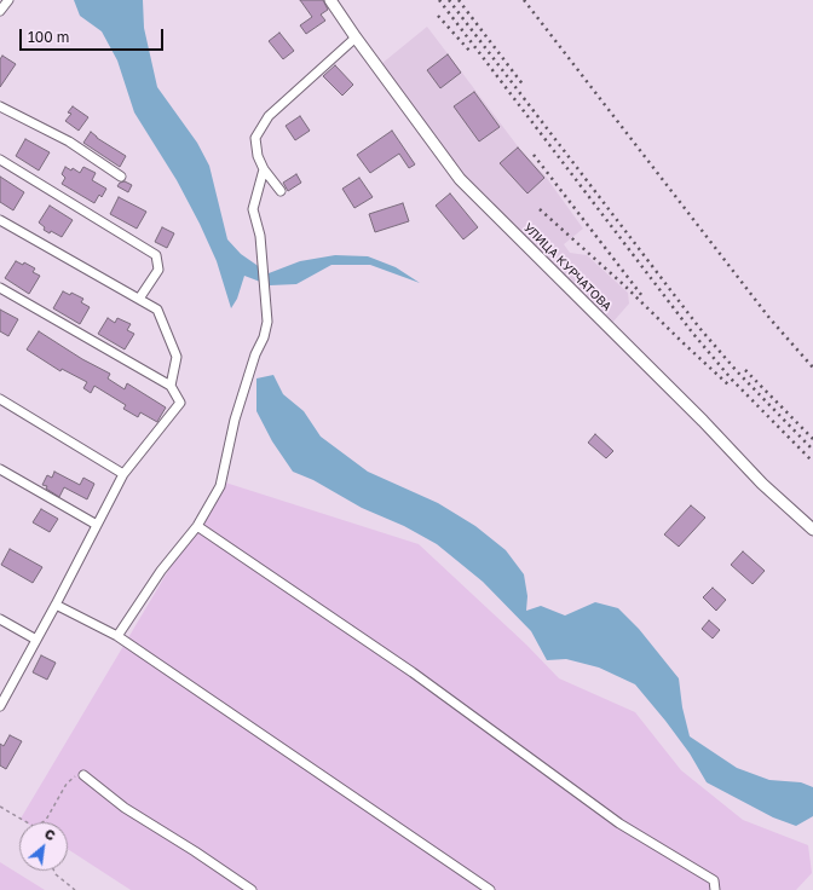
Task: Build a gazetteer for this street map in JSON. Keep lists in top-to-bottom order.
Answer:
{
  "streets": {
    "street": ["УЛИЦА КУРЧАТОВА"]
  },
  "scale_bar": "100 m",
  "north": "top right"
}
